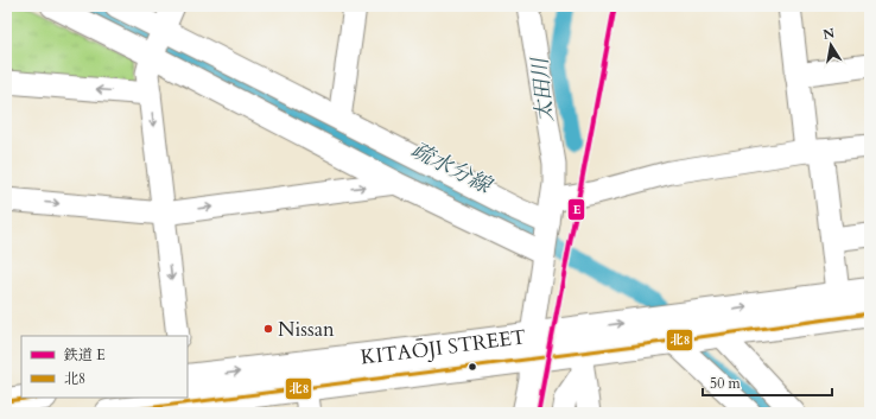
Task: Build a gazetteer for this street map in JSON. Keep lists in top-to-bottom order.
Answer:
{
  "streets": {
    "main road": ["KITAŌJI STREET"]
  },
  "water": ["太田川", "疏水分線"],
  "places": ["Nissan"],
  "lines": ["rail line E", "transit line 北8"],
  "legend": ["鉄道 E", "北8"],
  "scale_bar": "50 m",
  "north": "top"
}
